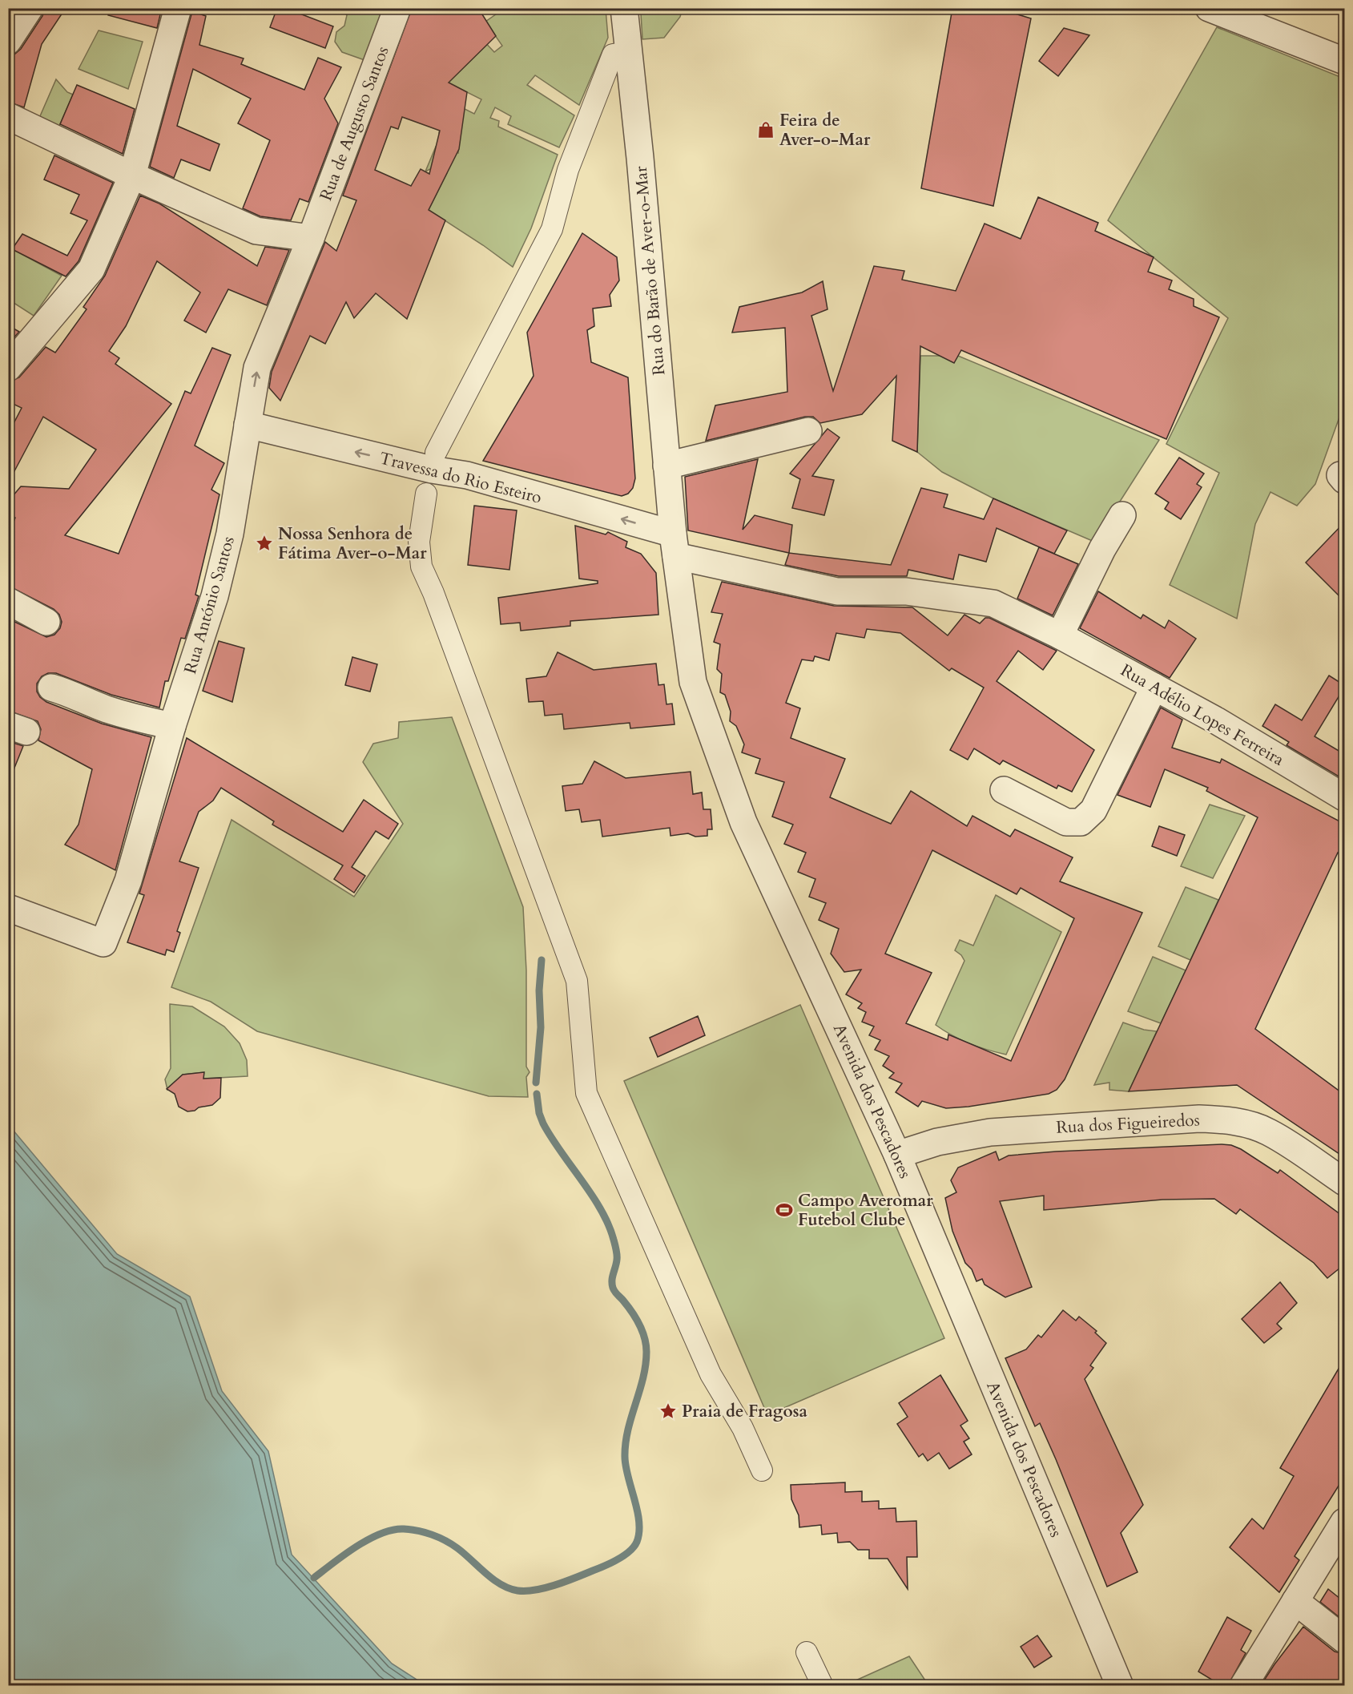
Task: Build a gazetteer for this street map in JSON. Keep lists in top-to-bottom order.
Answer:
{
  "streets": {
    "street": [
      "Rua de Augusto Santos",
      "Rua do Barão de Aver-o-Mar",
      "Travessa do Rio Esteiro",
      "Rua António Santos",
      "Rua Adélio Lopes Ferreira",
      "Avenida dos Pescadores",
      "Rua dos Figueiredos"
    ]
  },
  "crossings": [
    ["Rua de Augusto Santos", "Rua António Santos"],
    ["Rua do Barão de Aver-o-Mar", "Travessa do Rio Esteiro"],
    ["Rua do Barão de Aver-o-Mar", "Rua Adélio Lopes Ferreira"],
    ["Rua do Barão de Aver-o-Mar", "Avenida dos Pescadores"],
    ["Travessa do Rio Esteiro", "Rua António Santos"],
    ["Travessa do Rio Esteiro", "Rua Adélio Lopes Ferreira"],
    ["Travessa do Rio Esteiro", "Avenida dos Pescadores"],
    ["Rua Adélio Lopes Ferreira", "Avenida dos Pescadores"],
    ["Avenida dos Pescadores", "Rua dos Figueiredos"]
  ],
  "one_way": ["Travessa do Rio Esteiro"],
  "places": {
    "shop": ["Feira de Aver-o-Mar"],
    "place": ["Nossa Senhora de Fátima Aver-o-Mar", "Praia de Fragosa"],
    "sports": ["Campo Averomar Futebol Clube"]
  }
}
